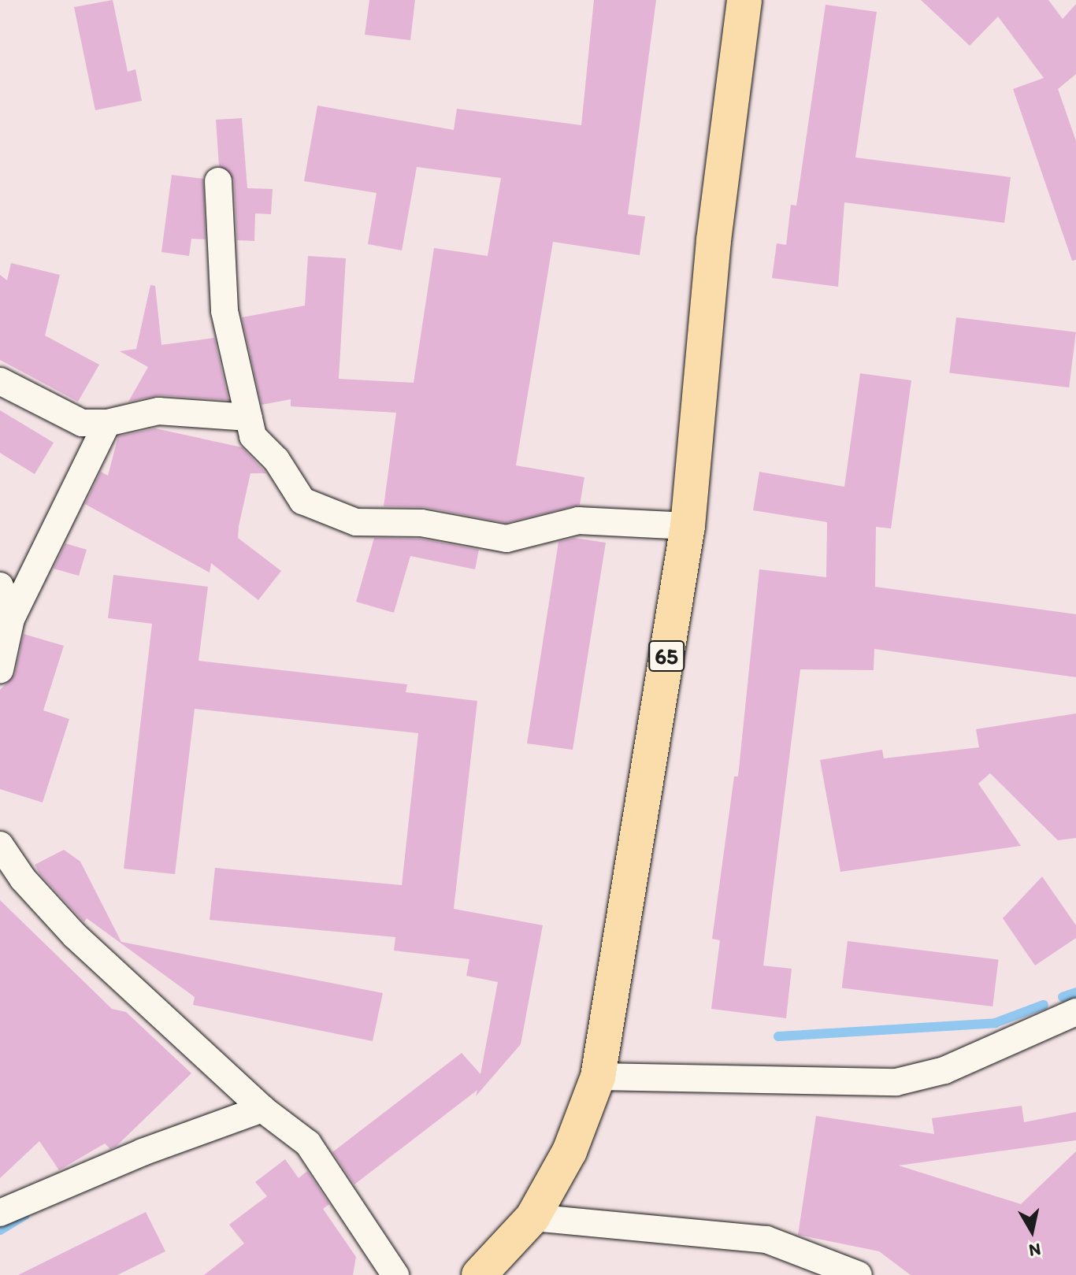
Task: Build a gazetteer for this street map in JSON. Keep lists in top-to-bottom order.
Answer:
{
  "streets": {
    "main road": ["65"]
  },
  "north": "bottom"
}
